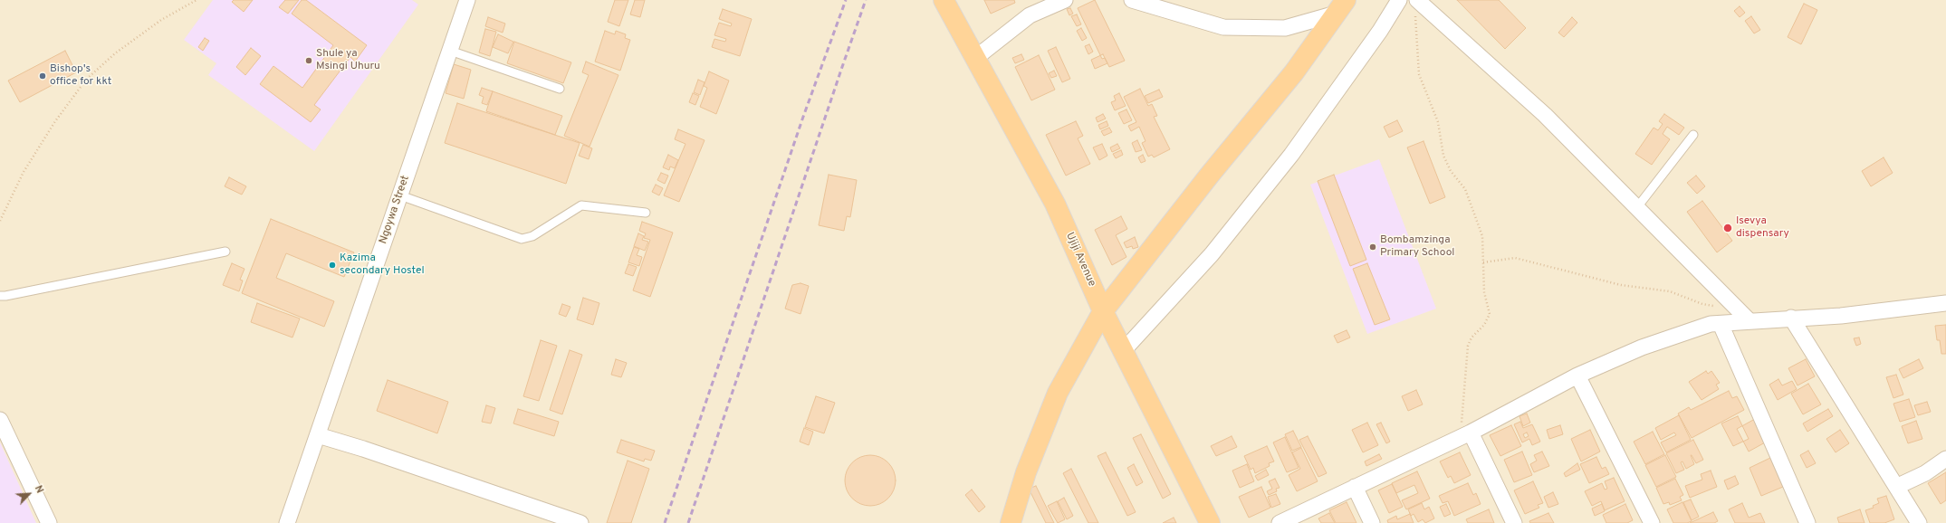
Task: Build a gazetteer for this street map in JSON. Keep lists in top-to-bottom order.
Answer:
{
  "streets": {
    "highway": ["Ujiji Avenue"],
    "street": ["Ngoywa Street"]
  },
  "places": [
    "Shule ya Msingi Uhuru",
    "Bishop's office for kkt",
    "Isevya dispensary",
    "Bombamzinga Primary School",
    "Kazima secondary Hostel"
  ],
  "north": "top right"
}
